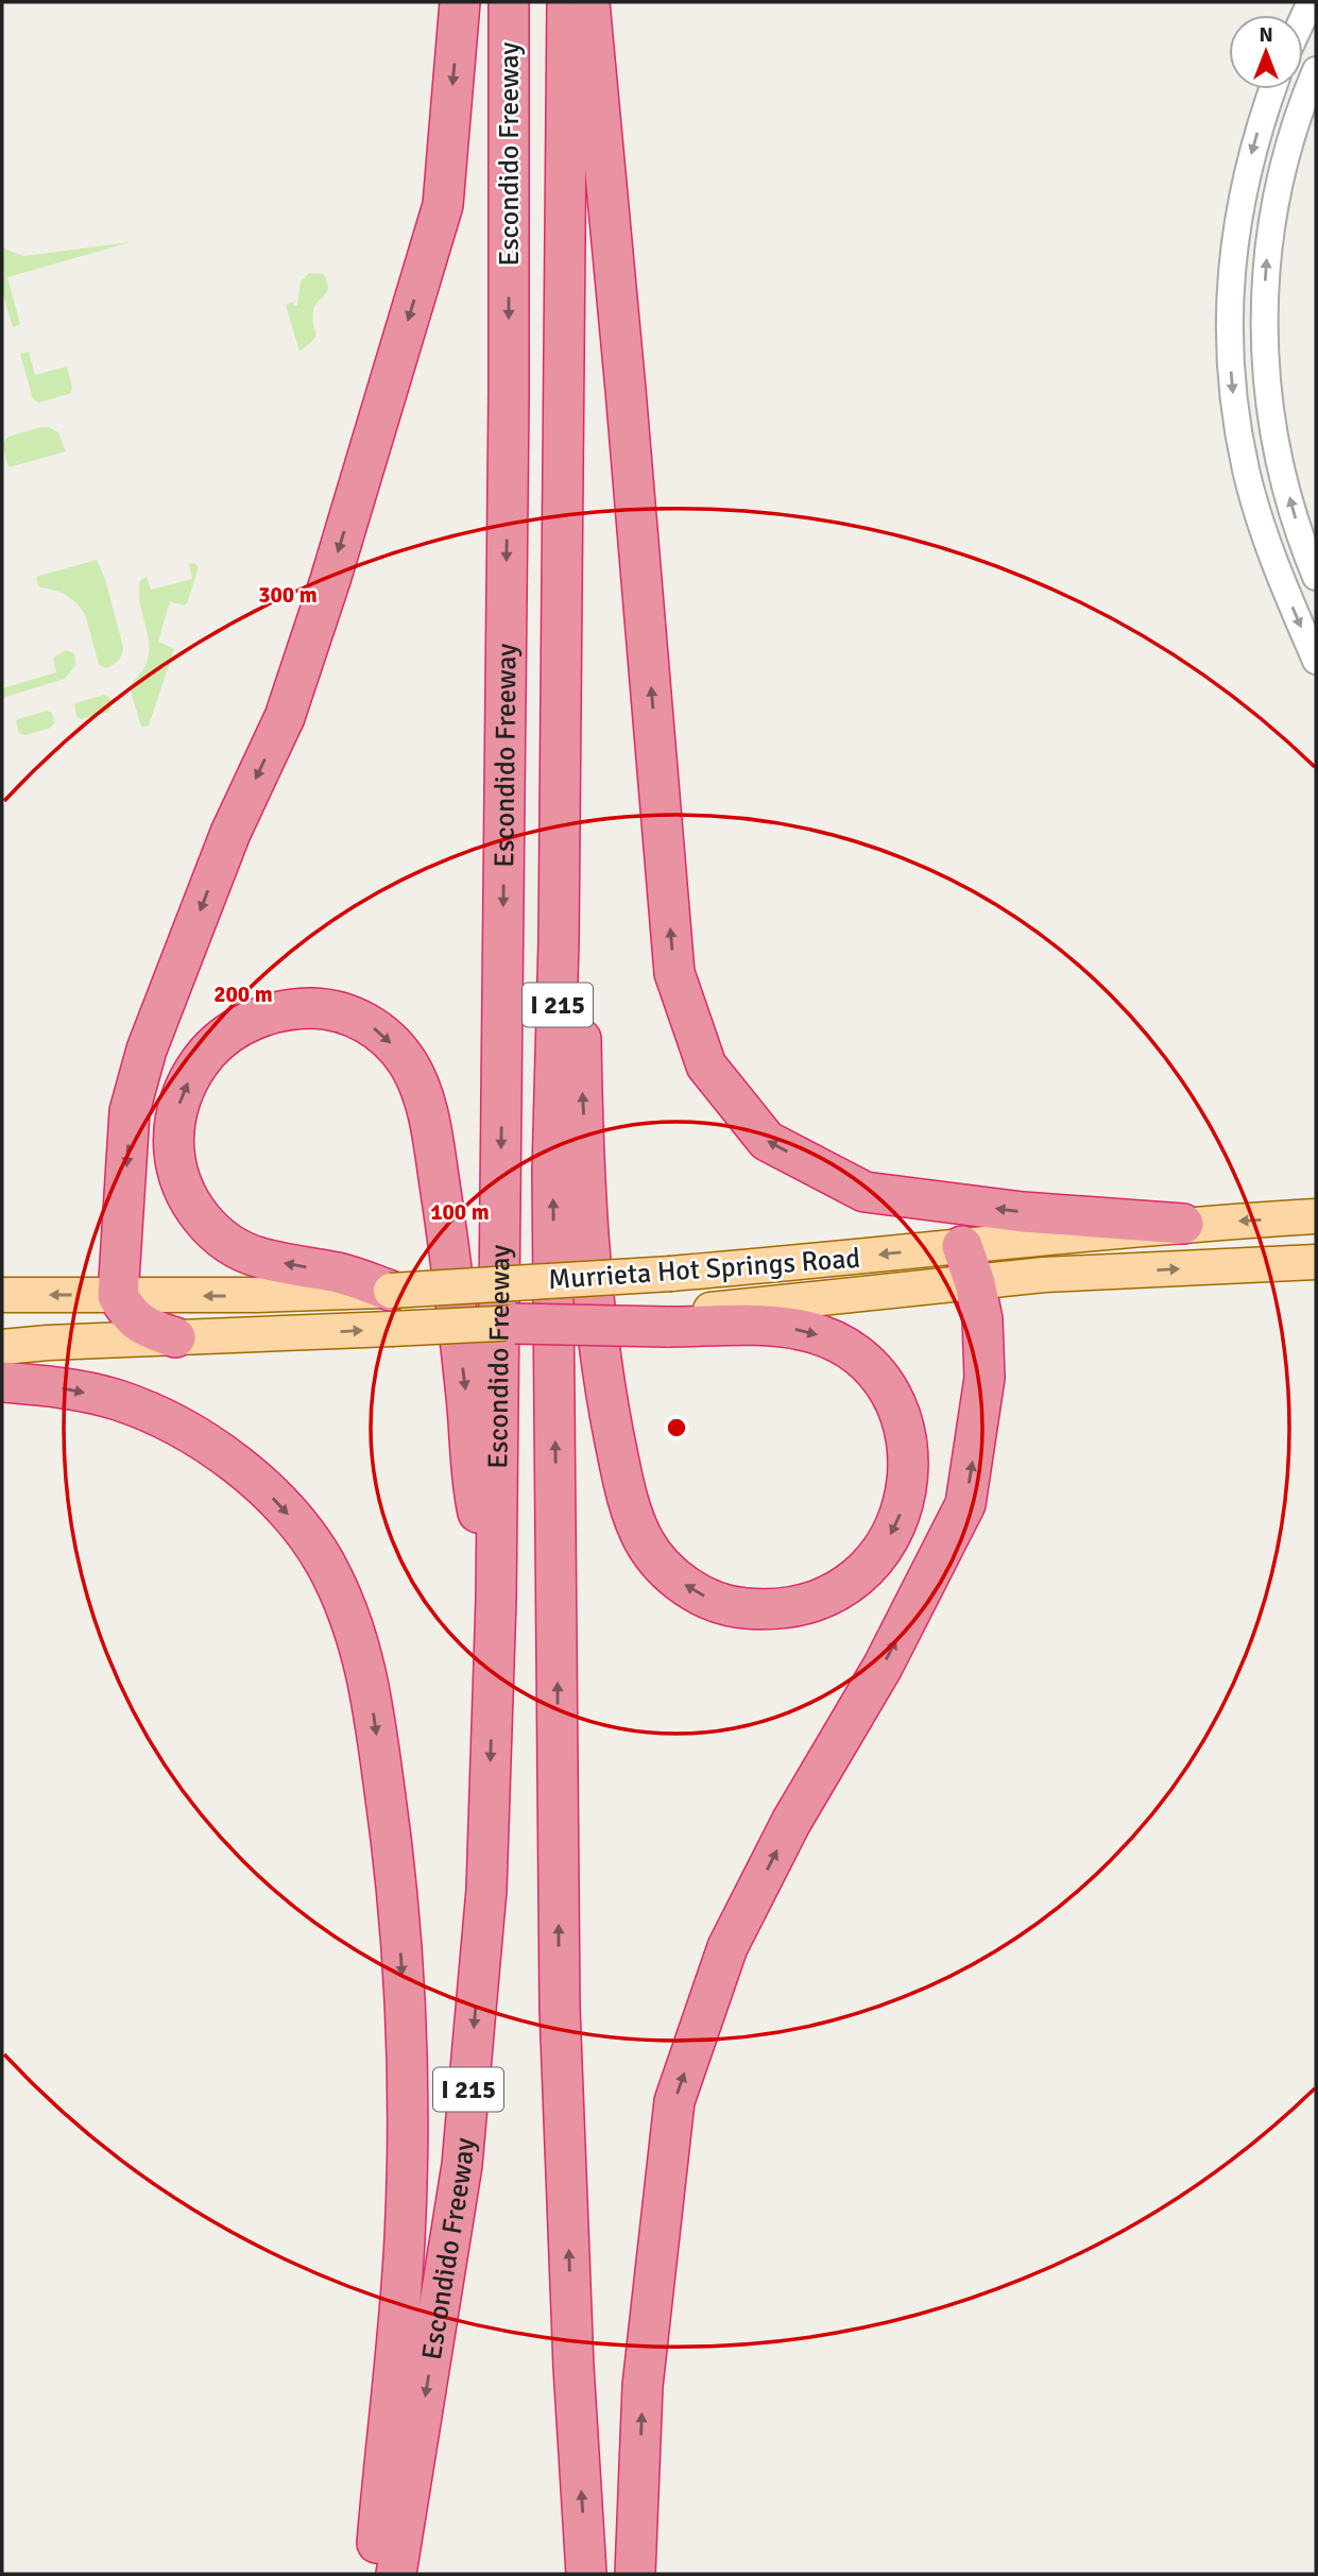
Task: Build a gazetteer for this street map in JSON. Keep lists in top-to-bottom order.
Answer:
{
  "streets": {
    "highway": ["Escondido Freeway", "I 215"],
    "main road": ["Murrieta Hot Springs Road"]
  },
  "north": "top",
  "rings": ["300 m", "200 m", "100 m"]
}
